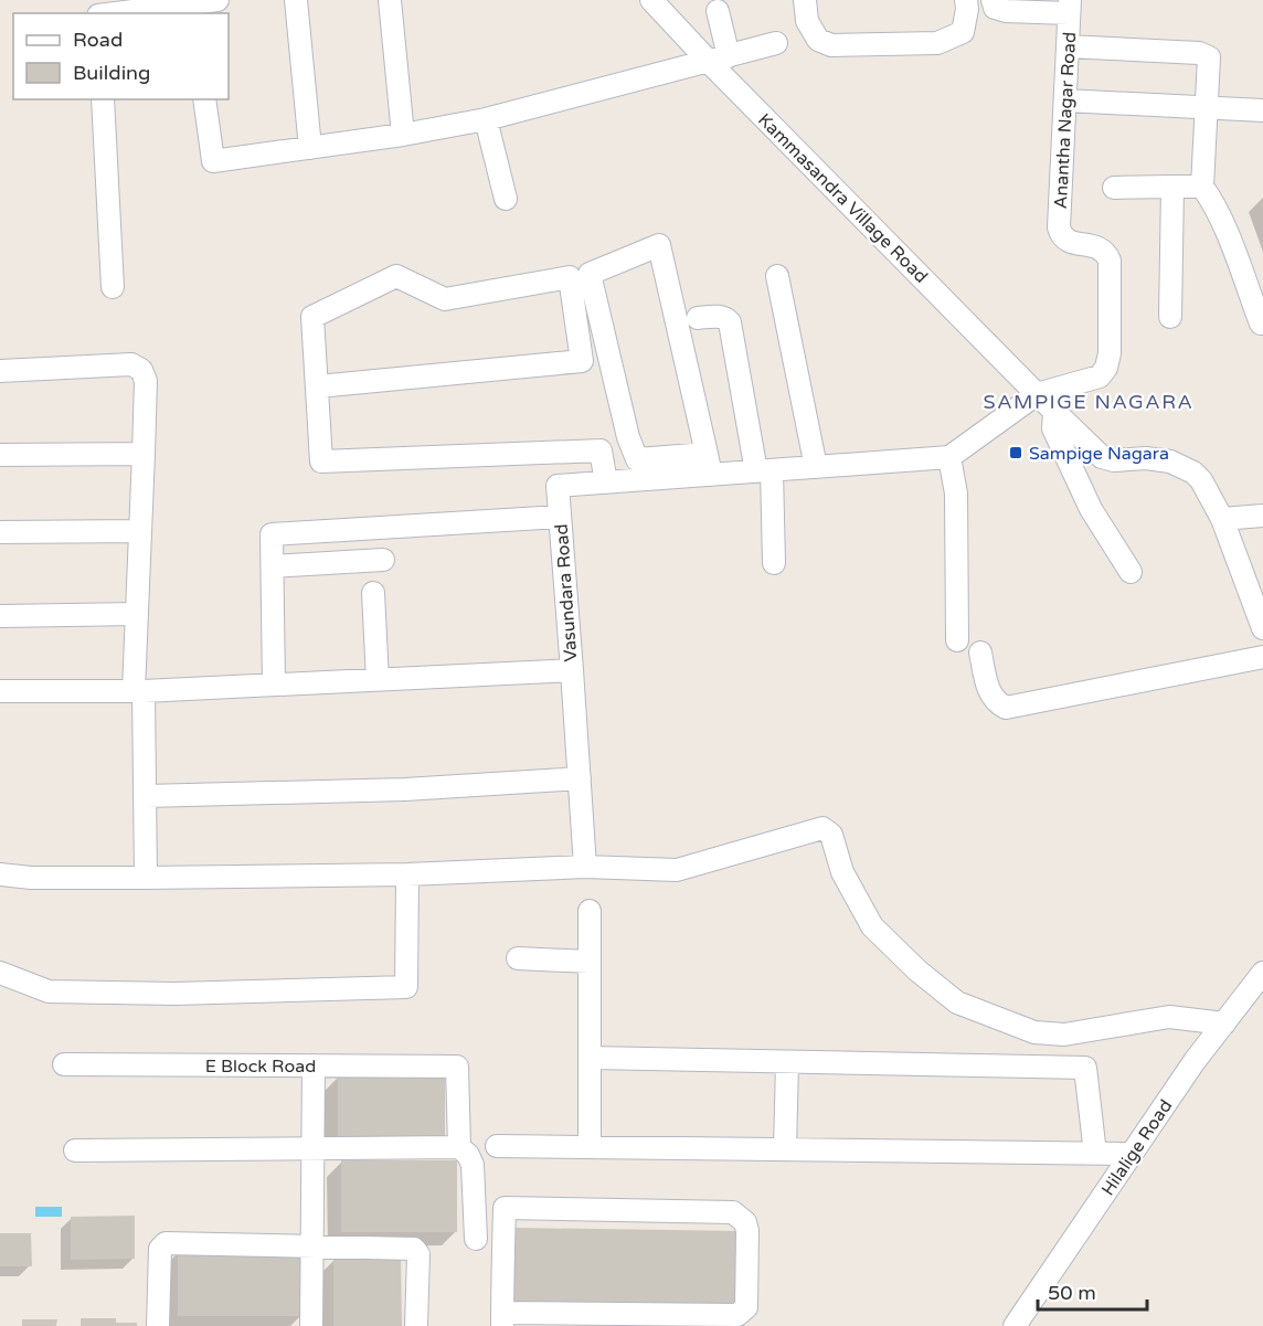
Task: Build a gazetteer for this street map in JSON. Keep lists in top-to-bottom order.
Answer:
{
  "streets": {
    "street": [
      "Anantha Nagar Road",
      "Kammasandra Village Road",
      "Vasundara Road",
      "E Block Road",
      "Hilalige Road"
    ]
  },
  "crossings": [
    ["Anantha Nagar Road", "Kammasandra Village Road"]
  ],
  "districts": ["SAMPIGE NAGARA"],
  "places": {
    "transit": ["Sampige Nagara"]
  },
  "legend": ["Road", "Building"],
  "scale_bar": "50 m"
}
